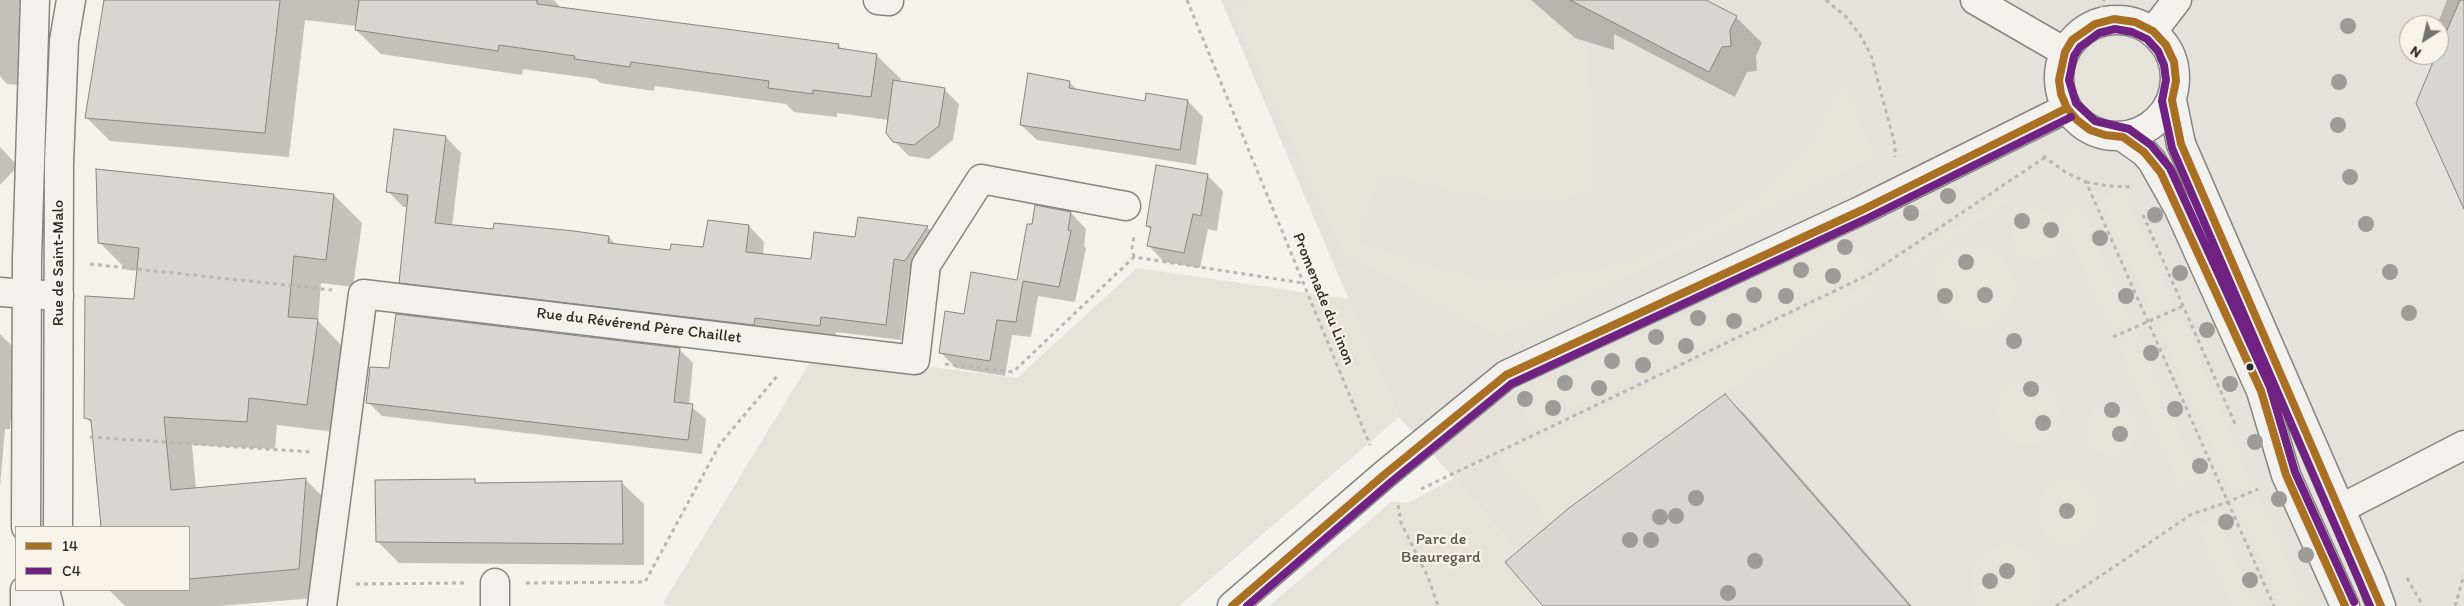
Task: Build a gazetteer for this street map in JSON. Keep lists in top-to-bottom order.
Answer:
{
  "streets": {
    "street": ["Rue de Saint-Malo", "Rue du Révérend Père Chaillet"],
    "path": ["Promenade du Linon"]
  },
  "parks": ["Parc de Beauregard"],
  "lines": ["transit line 14", "transit line C4"],
  "legend": ["14", "C4"],
  "north": "bottom left"
}
